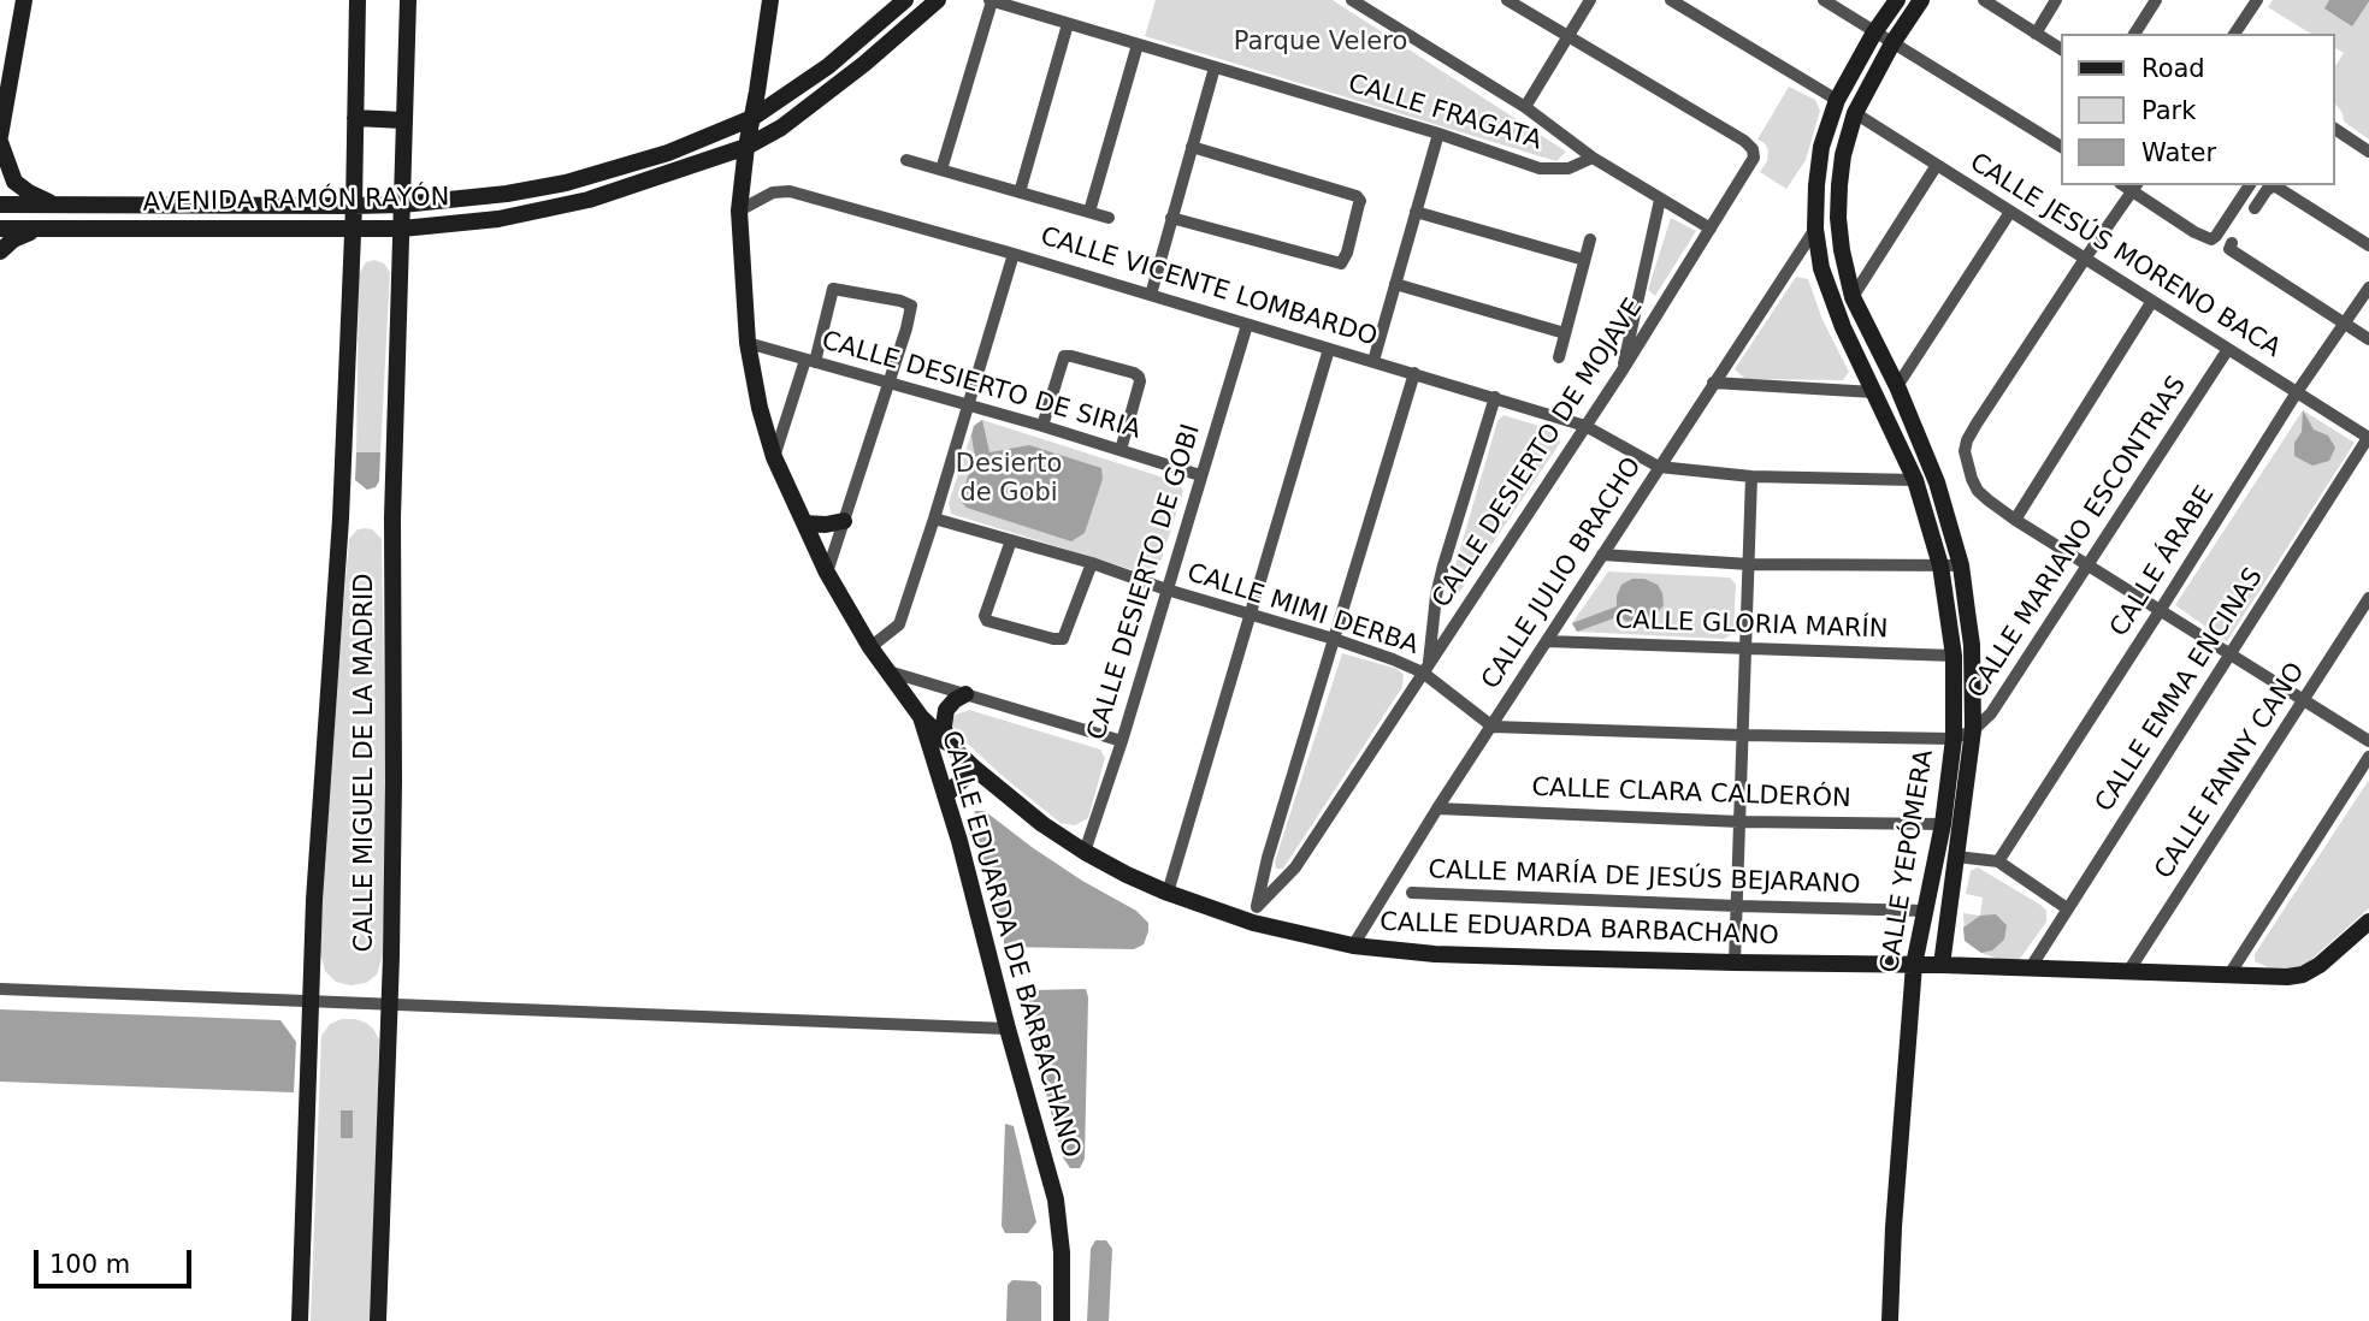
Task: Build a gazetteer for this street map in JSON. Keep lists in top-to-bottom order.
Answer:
{
  "streets": {
    "street": [
      "CALLE FRAGATA",
      "AVENIDA RAMÓN RAYÓN",
      "CALLE JESÚS MORENO BACA",
      "CALLE VICENTE LOMBARDO",
      "CALLE DESIERTO DE SIRIA",
      "CALLE DESIERTO DE MOJAVE",
      "CALLE MARIANO ESCONTRIAS",
      "CALLE ÁRABE",
      "CALLE JULIO BRACHO",
      "CALLE DESIERTO DE GOBI",
      "CALLE MIMI DERBA",
      "CALLE GLORIA MARÍN",
      "CALLE EMMA ENCINAS",
      "CALLE MIGUEL DE LA MADRID",
      "CALLE FANNY CANO",
      "CALLE CLARA CALDERÓN",
      "CALLE YEPÓMERA",
      "CALLE MARÍA DE JESÚS BEJARANO",
      "CALLE EDUARDA BARBACHANO",
      "CALLE EDUARDA DE BARBACHANO"
    ]
  },
  "crossings": [
    ["AVENIDA RAMÓN RAYÓN", "CALLE MIGUEL DE LA MADRID"],
    ["AVENIDA RAMÓN RAYÓN", "CALLE EDUARDA DE BARBACHANO"],
    ["CALLE JESÚS MORENO BACA", "CALLE MARIANO ESCONTRIAS"],
    ["CALLE JESÚS MORENO BACA", "CALLE ÁRABE"],
    ["CALLE JESÚS MORENO BACA", "CALLE EMMA ENCINAS"],
    ["CALLE JESÚS MORENO BACA", "CALLE YEPÓMERA"],
    ["CALLE VICENTE LOMBARDO", "CALLE DESIERTO DE SIRIA"],
    ["CALLE VICENTE LOMBARDO", "CALLE DESIERTO DE MOJAVE"],
    ["CALLE VICENTE LOMBARDO", "CALLE JULIO BRACHO"],
    ["CALLE VICENTE LOMBARDO", "CALLE DESIERTO DE GOBI"],
    ["CALLE VICENTE LOMBARDO", "CALLE EDUARDA DE BARBACHANO"],
    ["CALLE DESIERTO DE SIRIA", "CALLE DESIERTO DE GOBI"],
    ["CALLE DESIERTO DE SIRIA", "CALLE MIMI DERBA"],
    ["CALLE DESIERTO DE SIRIA", "CALLE EDUARDA DE BARBACHANO"],
    ["CALLE DESIERTO DE MOJAVE", "CALLE MIMI DERBA"],
    ["CALLE DESIERTO DE MOJAVE", "CALLE EDUARDA BARBACHANO"],
    ["CALLE MARIANO ESCONTRIAS", "CALLE YEPÓMERA"],
    ["CALLE JULIO BRACHO", "CALLE MIMI DERBA"],
    ["CALLE JULIO BRACHO", "CALLE GLORIA MARÍN"],
    ["CALLE JULIO BRACHO", "CALLE CLARA CALDERÓN"],
    ["CALLE JULIO BRACHO", "CALLE YEPÓMERA"],
    ["CALLE JULIO BRACHO", "CALLE EDUARDA BARBACHANO"],
    ["CALLE DESIERTO DE GOBI", "CALLE MIMI DERBA"],
    ["CALLE DESIERTO DE GOBI", "CALLE EDUARDA BARBACHANO"],
    ["CALLE GLORIA MARÍN", "CALLE YEPÓMERA"],
    ["CALLE EMMA ENCINAS", "CALLE EDUARDA BARBACHANO"],
    ["CALLE FANNY CANO", "CALLE EDUARDA BARBACHANO"],
    ["CALLE CLARA CALDERÓN", "CALLE YEPÓMERA"],
    ["CALLE YEPÓMERA", "CALLE MARÍA DE JESÚS BEJARANO"],
    ["CALLE YEPÓMERA", "CALLE EDUARDA BARBACHANO"],
    ["CALLE EDUARDA BARBACHANO", "CALLE EDUARDA DE BARBACHANO"]
  ],
  "parks": ["Parque Velero", "Desierto de Gobi"],
  "legend": ["Road", "Park", "Water"],
  "scale_bar": "100 m"
}
